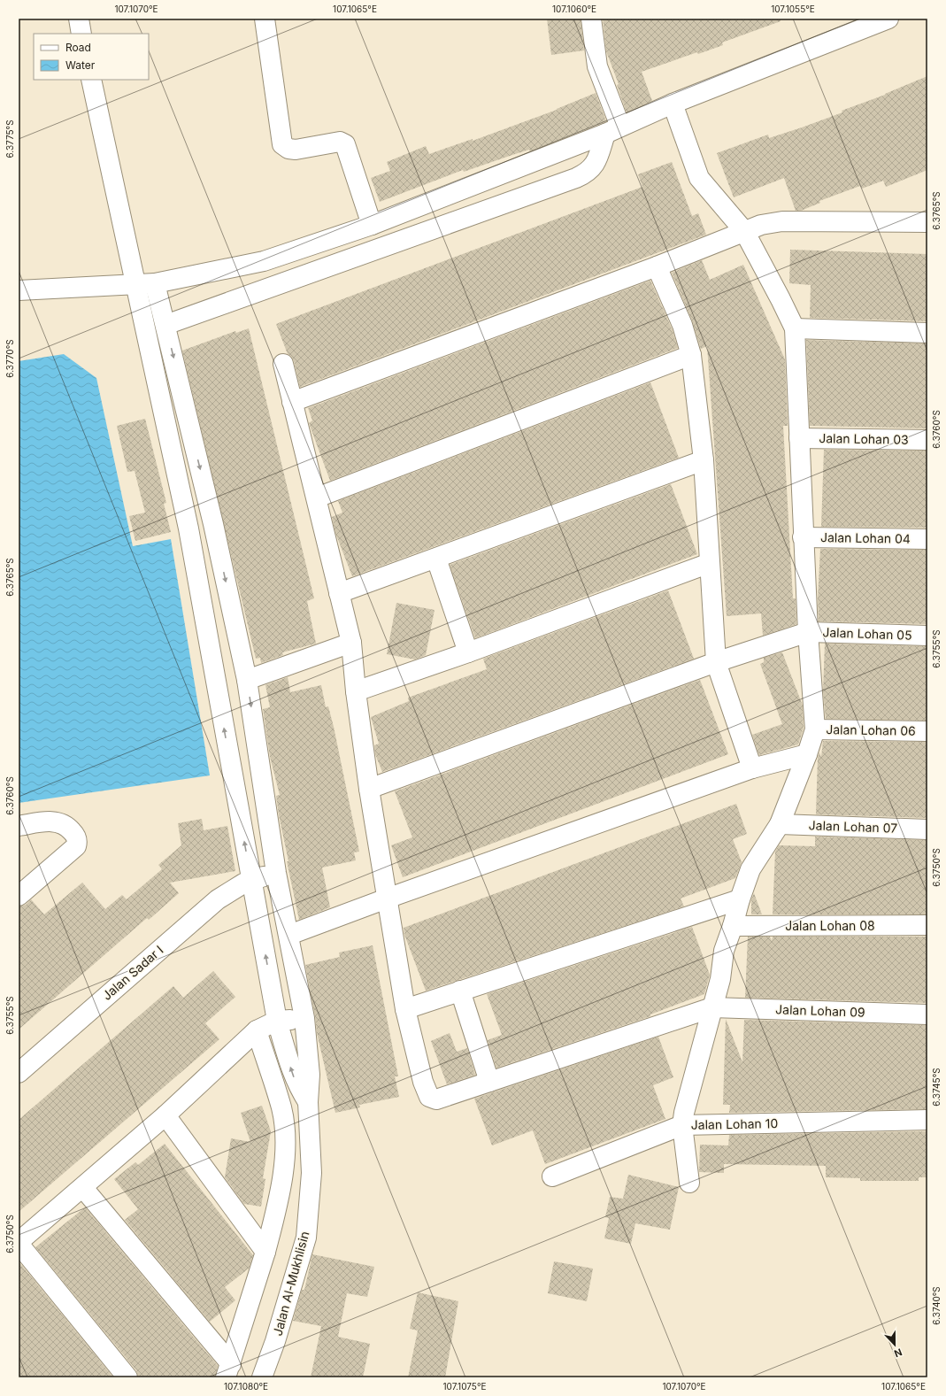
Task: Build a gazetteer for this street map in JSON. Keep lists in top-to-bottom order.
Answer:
{
  "streets": {
    "street": [
      "Jalan Lohan 03",
      "Jalan Lohan 04",
      "Jalan Lohan 05",
      "Jalan Lohan 06",
      "Jalan Lohan 07",
      "Jalan Lohan 08",
      "Jalan Sadar I",
      "Jalan Lohan 09",
      "Jalan Lohan 10",
      "Jalan Al-Mukhlisin"
    ]
  },
  "crossings": [
    ["Jalan Sadar I", "Jalan Al-Mukhlisin"]
  ],
  "legend": ["Road", "Water"],
  "north": "bottom",
  "coordinates": [
    "107.1070°E",
    "107.1065°E",
    "107.1060°E",
    "107.1055°E",
    "6.3775°S",
    "6.3765°S",
    "6.3770°S",
    "6.3760°S",
    "6.3755°S",
    "6.3750°S",
    "6.3745°S",
    "6.3740°S",
    "107.1080°E",
    "107.1075°E"
  ]
}
